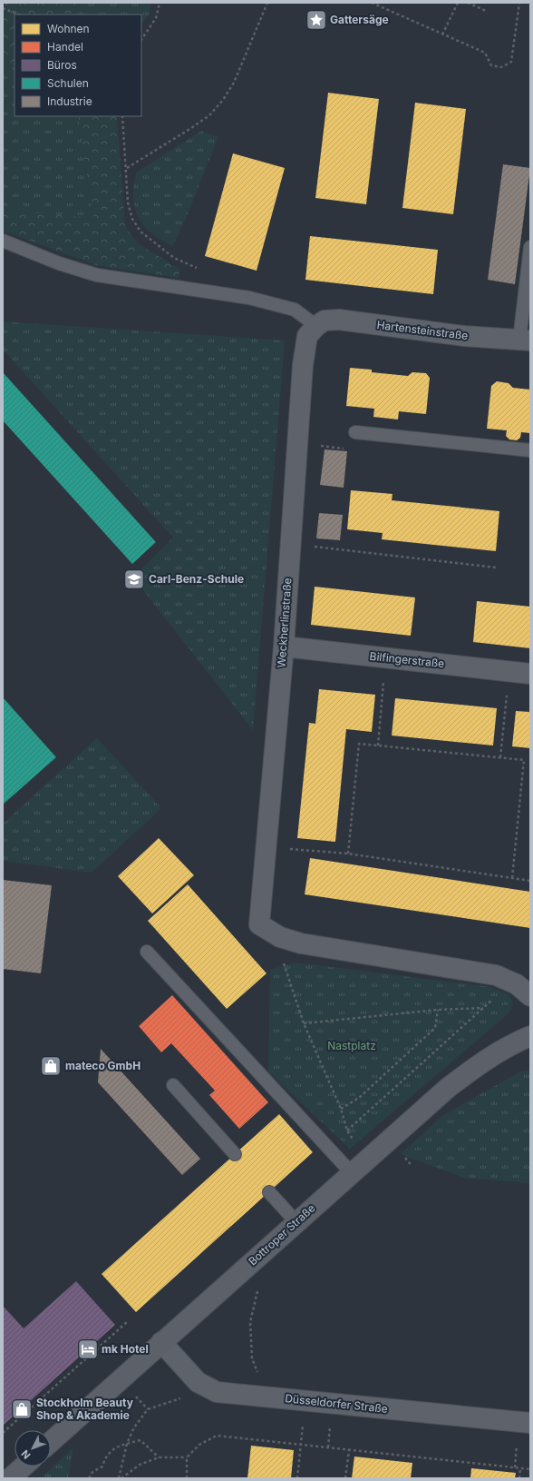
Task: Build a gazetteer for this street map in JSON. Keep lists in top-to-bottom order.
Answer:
{
  "streets": {
    "street": [
      "Hartensteinstraße",
      "Weckherlinstraße",
      "Bilfingerstraße",
      "Bottroper Straße",
      "Düsseldorfer Straße"
    ]
  },
  "crossings": [
    ["Hartensteinstraße", "Weckherlinstraße"],
    ["Weckherlinstraße", "Bilfingerstraße"],
    ["Bottroper Straße", "Düsseldorfer Straße"]
  ],
  "parks": ["Nastplatz"],
  "places": {
    "place": ["Gattersäge"],
    "school or university": ["Carl-Benz-Schule"],
    "shop": ["mateco GmbH", "Stockholm Beauty Shop & Akademie"],
    "hotel": ["mk Hotel"]
  },
  "legend": [
    "Wohnen",
    "Handel",
    "Büros",
    "Schulen",
    "Industrie"
  ],
  "north": "bottom left"
}
